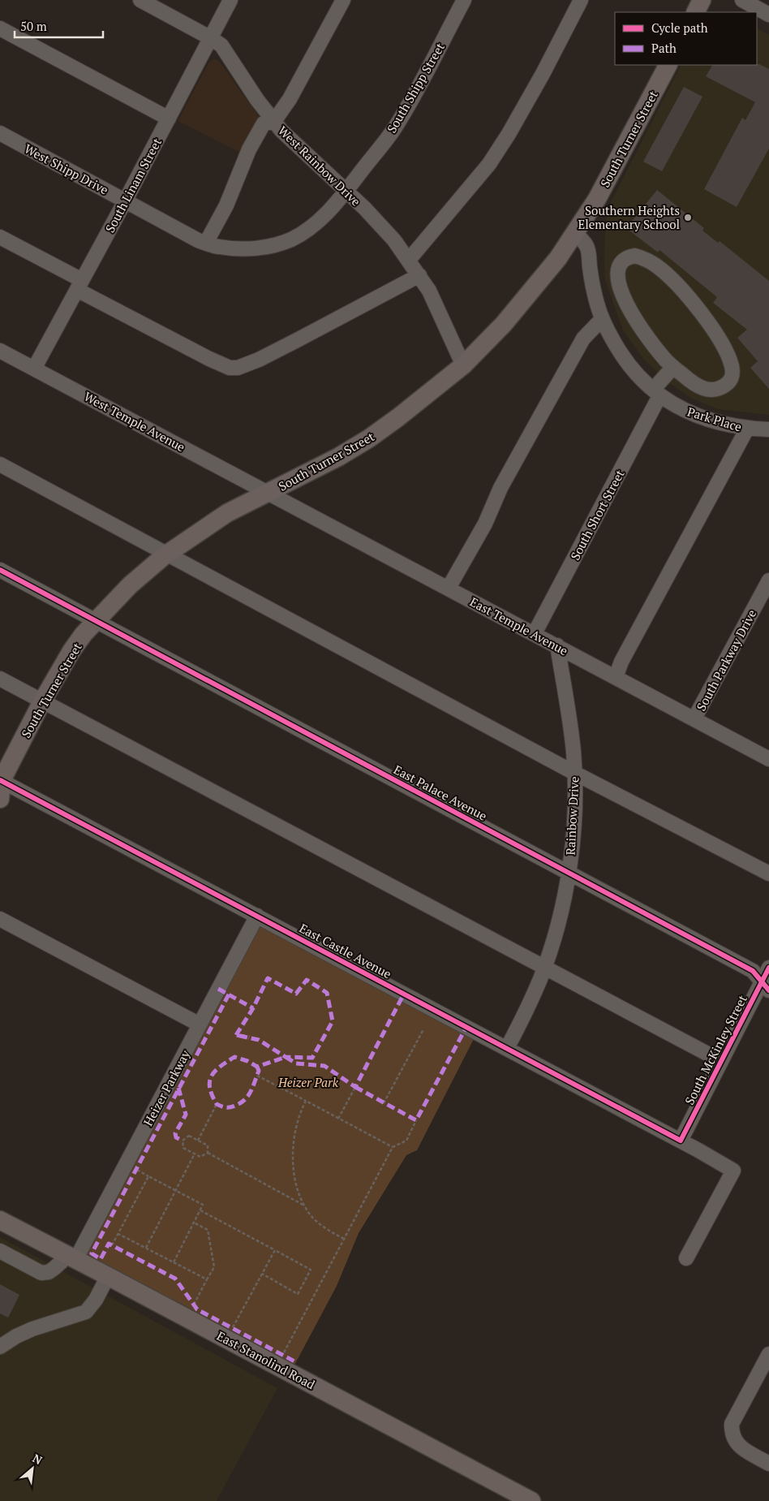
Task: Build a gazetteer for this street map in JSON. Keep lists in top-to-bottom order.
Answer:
{
  "streets": {
    "main road": ["South Turner Street", "East Stanolind Road"],
    "street": [
      "South Shipp Street",
      "West Rainbow Drive",
      "West Shipp Drive",
      "South Linam Street",
      "Park Place",
      "West Temple Avenue",
      "South Short Street",
      "East Temple Avenue",
      "South Parkway Drive",
      "East Palace Avenue",
      "Rainbow Drive",
      "East Castle Avenue",
      "South McKinley Street",
      "Heizer Parkway"
    ]
  },
  "crossings": [
    ["South Shipp Street", "West Rainbow Drive"],
    ["South Shipp Street", "West Shipp Drive"],
    ["South Turner Street", "West Rainbow Drive"],
    ["South Turner Street", "Park Place"],
    ["South Turner Street", "West Temple Avenue"],
    ["South Turner Street", "East Temple Avenue"],
    ["South Turner Street", "East Palace Avenue"],
    ["South Turner Street", "East Castle Avenue"],
    ["West Rainbow Drive", "West Shipp Drive"],
    ["West Rainbow Drive", "South Linam Street"],
    ["West Shipp Drive", "South Linam Street"],
    ["South Linam Street", "West Temple Avenue"],
    ["Park Place", "South Short Street"],
    ["West Temple Avenue", "East Temple Avenue"],
    ["South Short Street", "East Temple Avenue"],
    ["East Temple Avenue", "South Parkway Drive"],
    ["East Temple Avenue", "Rainbow Drive"],
    ["East Palace Avenue", "Rainbow Drive"],
    ["East Palace Avenue", "South McKinley Street"],
    ["Rainbow Drive", "East Castle Avenue"],
    ["East Castle Avenue", "South McKinley Street"],
    ["East Castle Avenue", "Heizer Parkway"],
    ["Heizer Parkway", "East Stanolind Road"]
  ],
  "parks": ["Heizer Park"],
  "places": ["Southern Heights Elementary School"],
  "legend": ["Cycle path", "Path"],
  "scale_bar": "50 m",
  "north": "top right"
}
